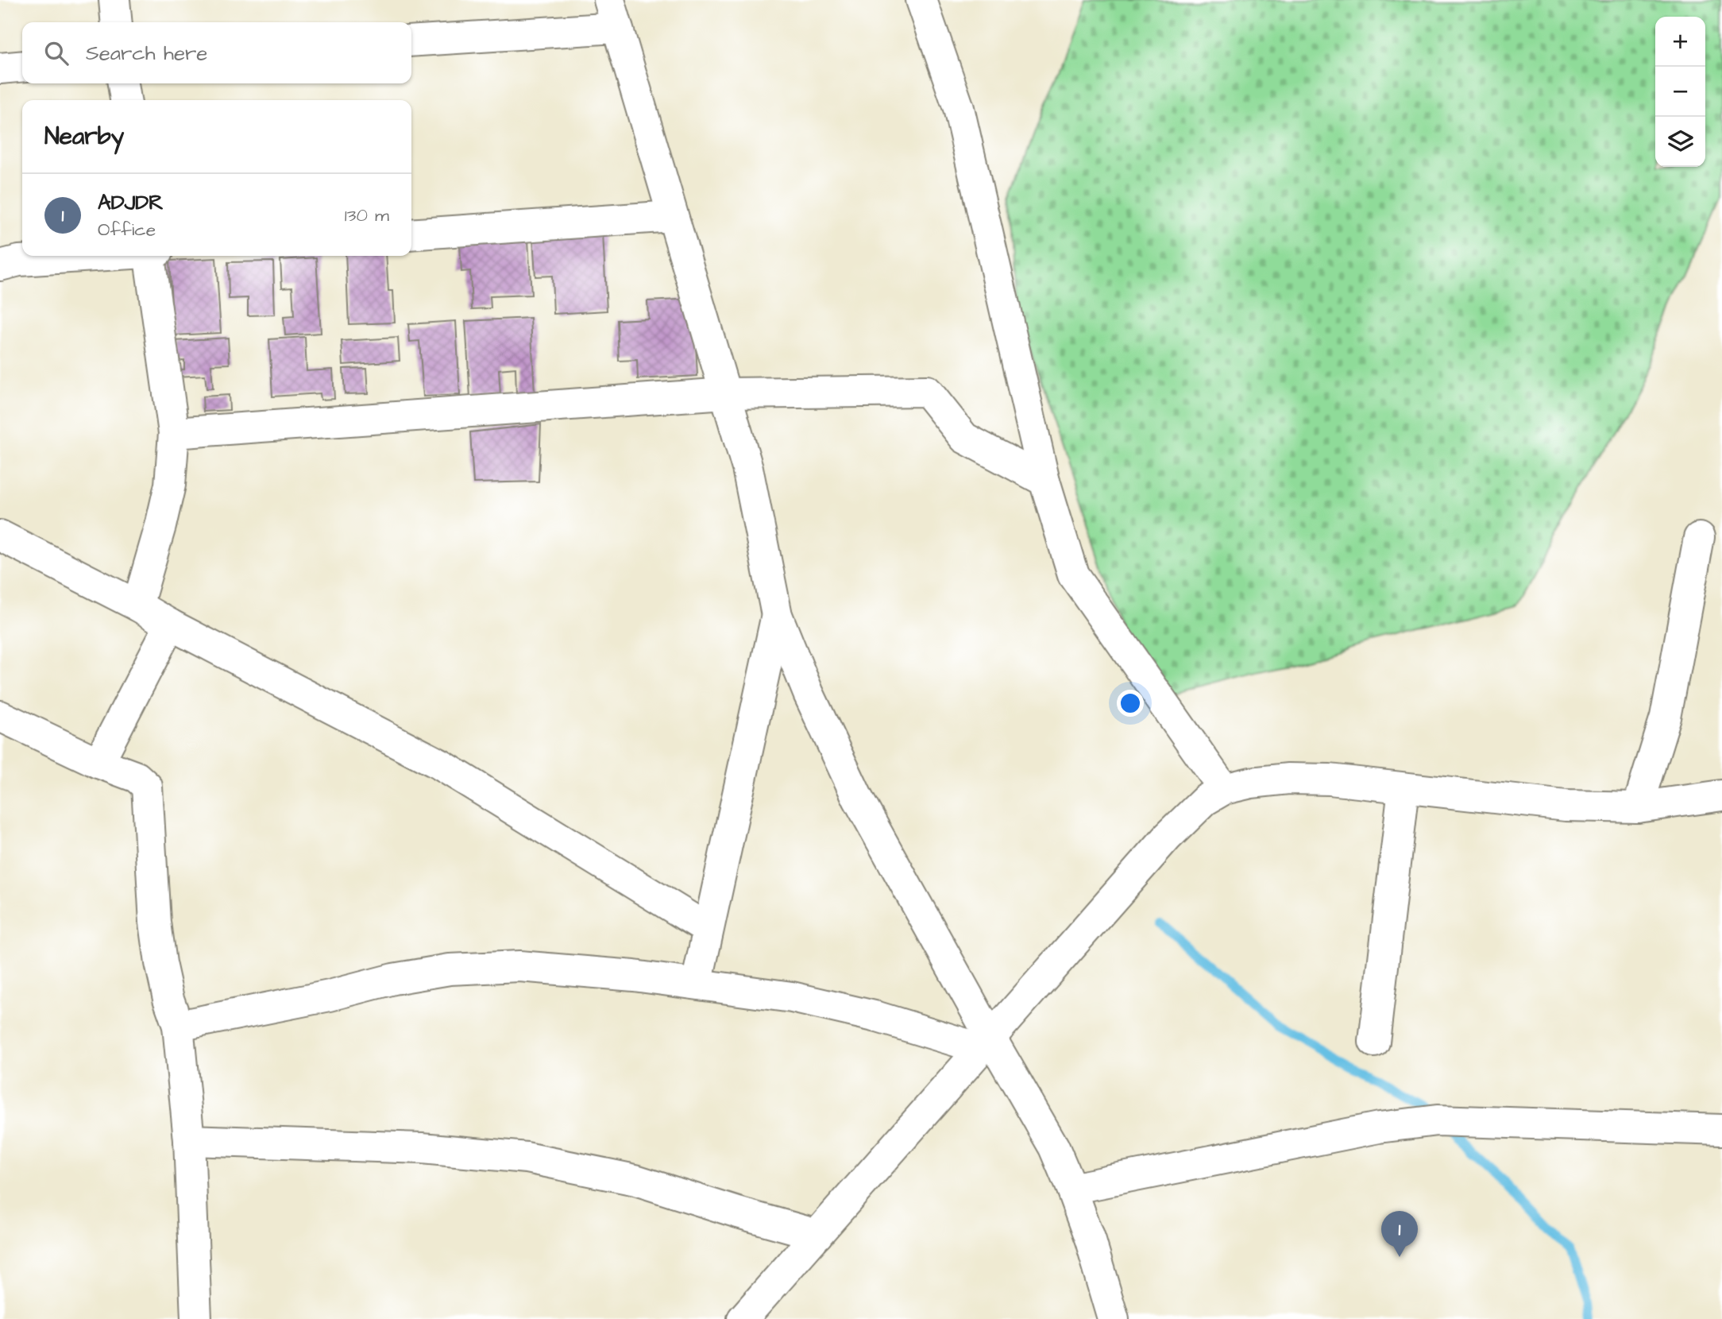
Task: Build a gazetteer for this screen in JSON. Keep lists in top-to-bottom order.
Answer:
{
  "page": {
    "map_buttons": ["+", "−"],
    "search": "Search here",
    "heading": "Nearby",
    "list": [
      {
        "mark": "1",
        "name": "ADJDR",
        "note": "Office",
        "value": "130 m"
      }
    ],
    "pins": "1"
  }
}
